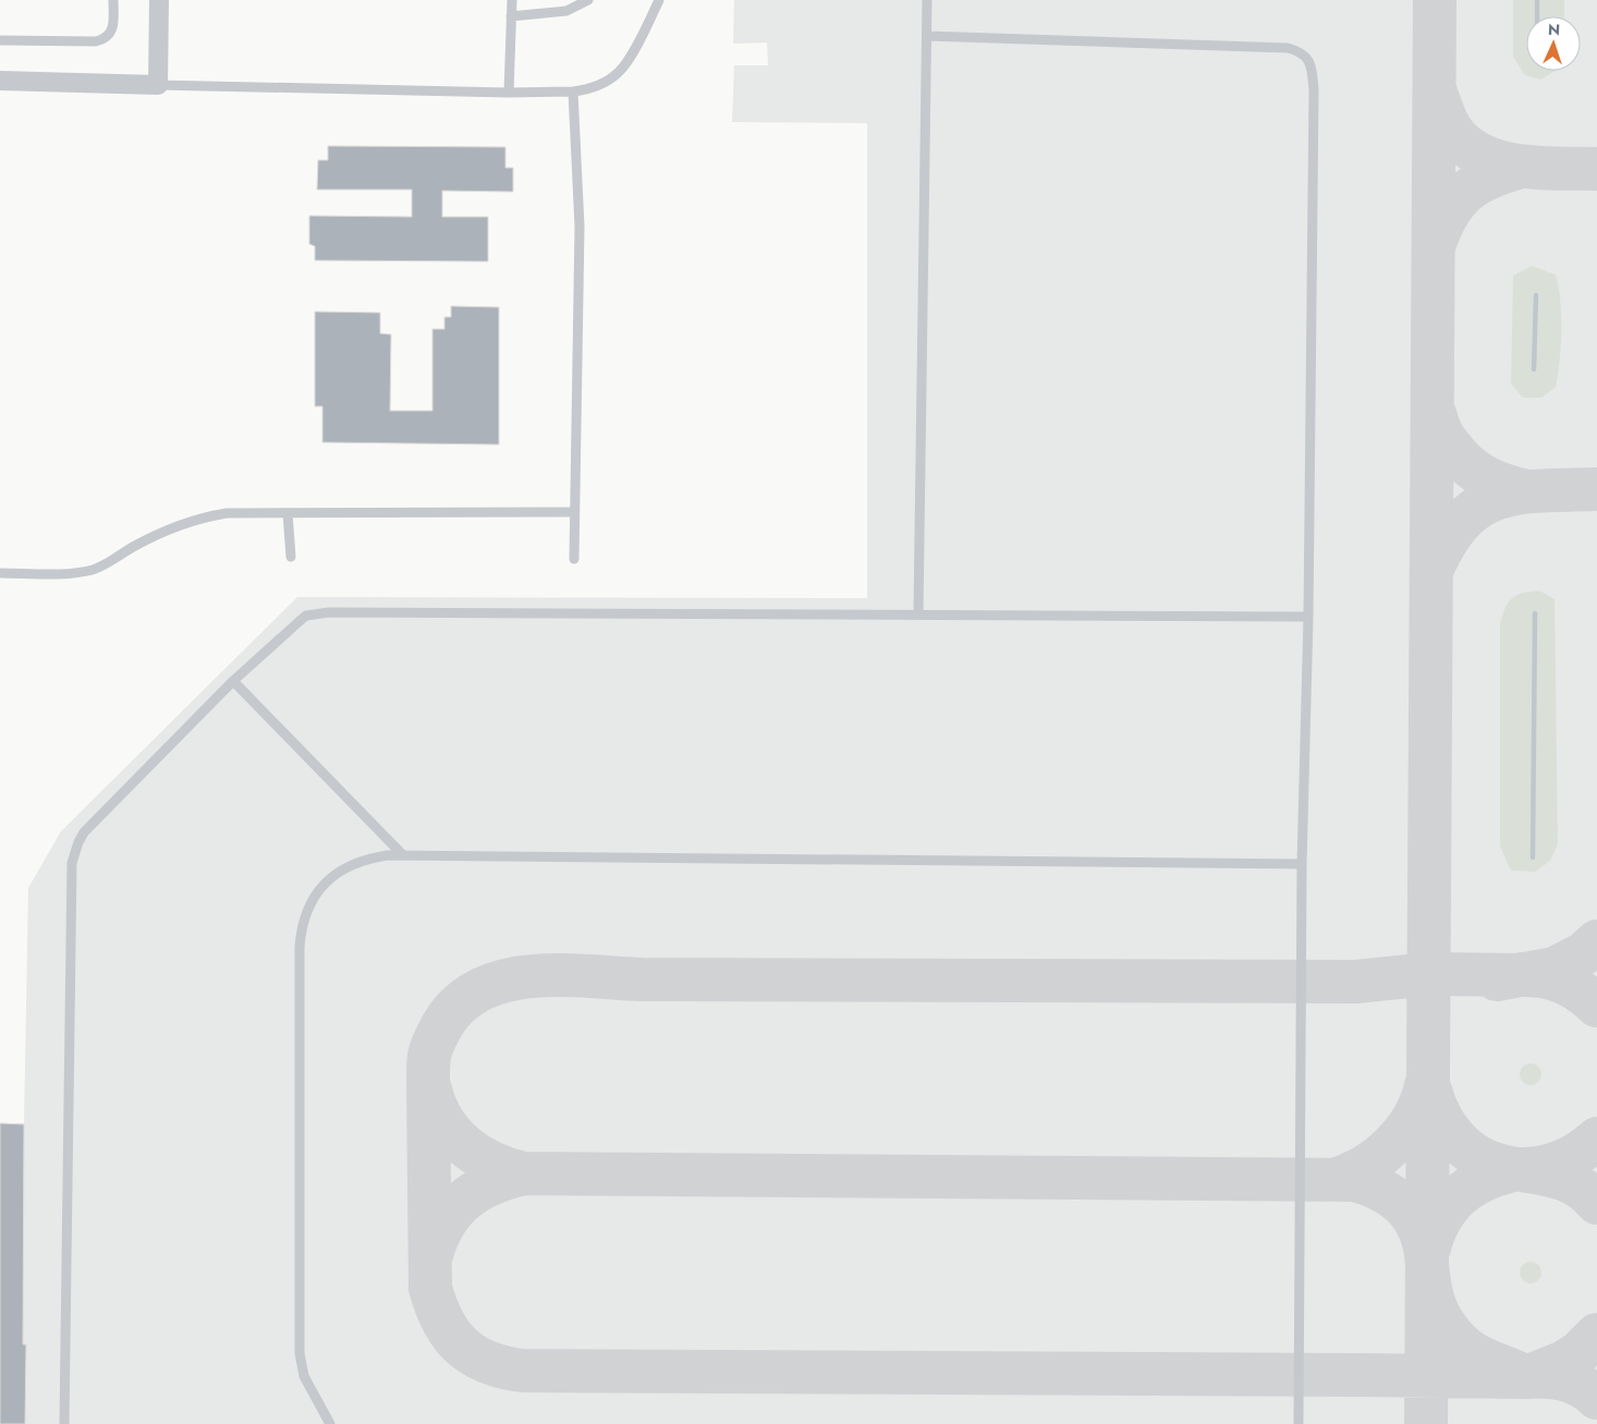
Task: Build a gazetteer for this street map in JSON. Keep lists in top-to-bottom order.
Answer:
{
  "north": "top"
}
